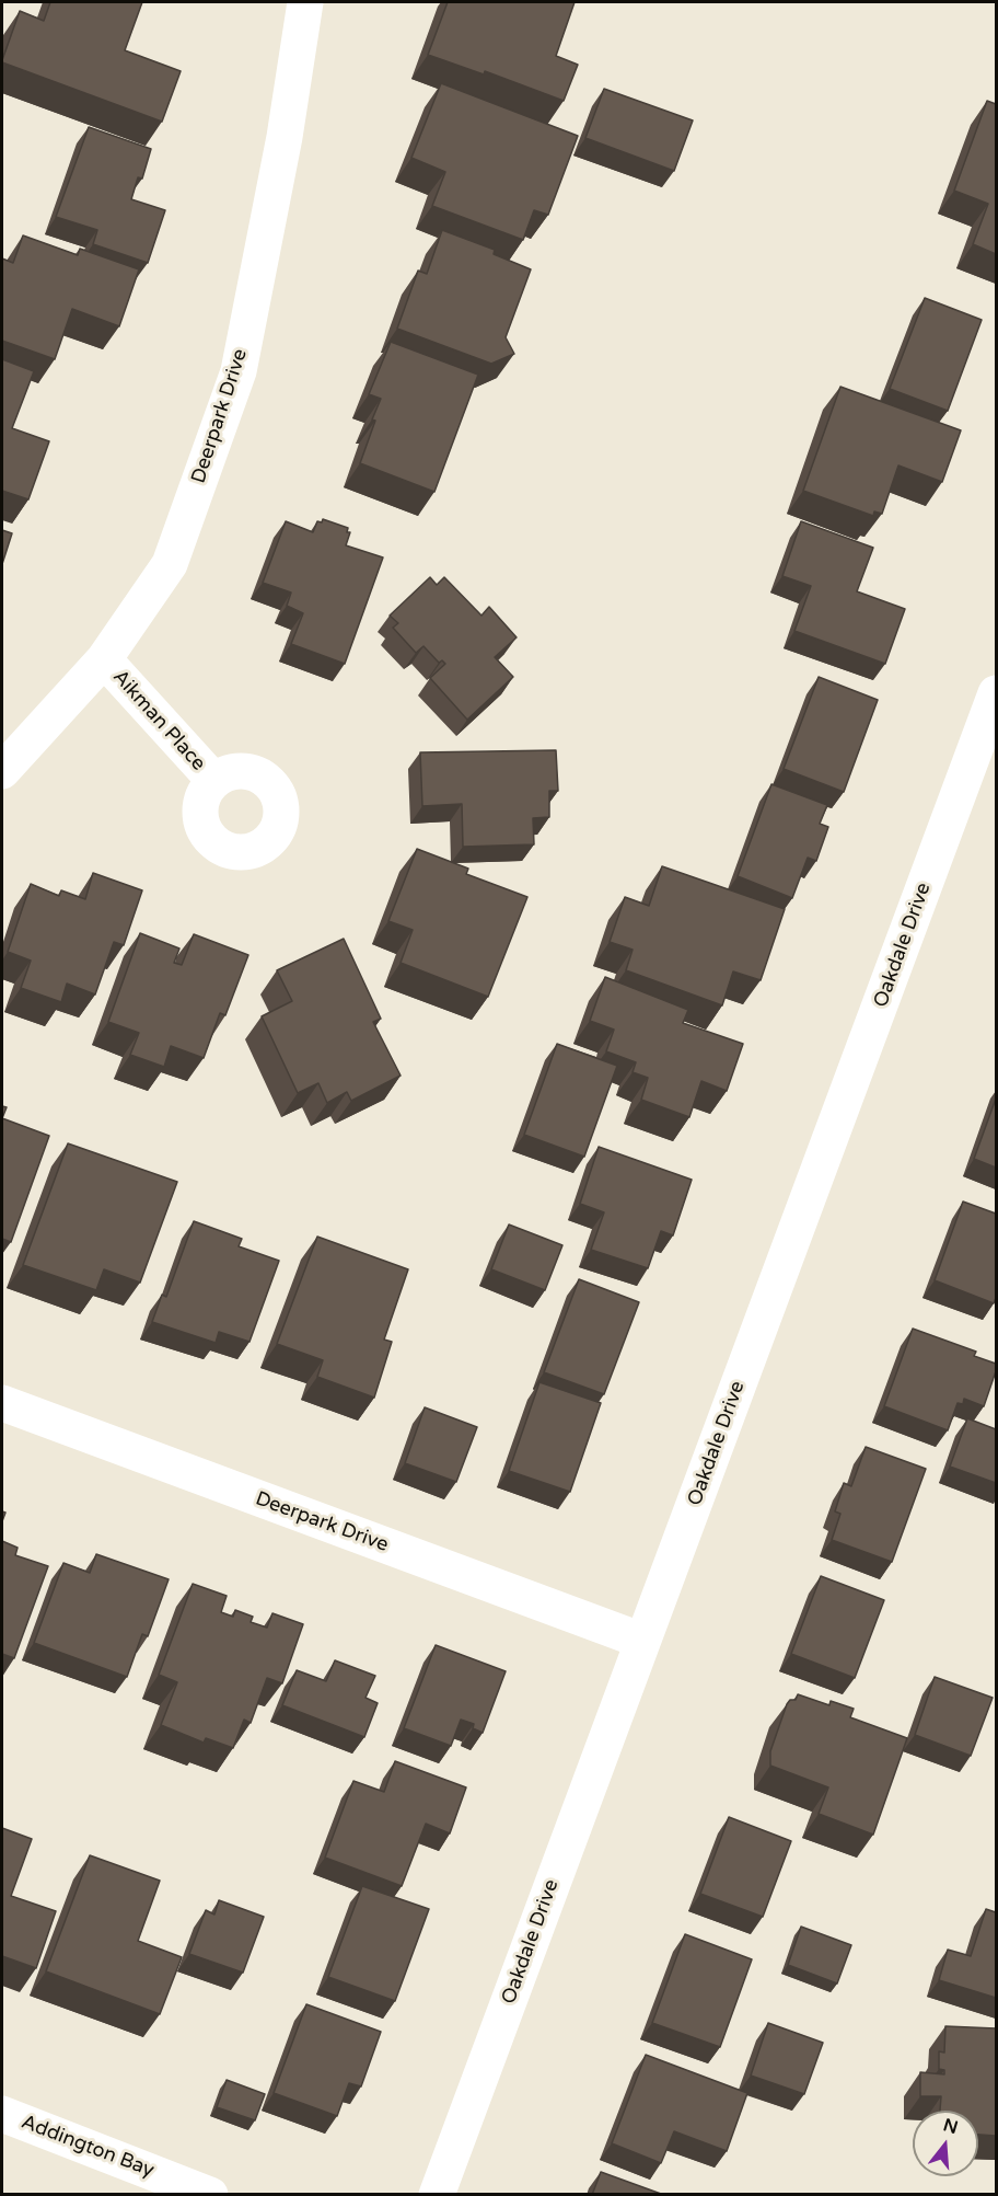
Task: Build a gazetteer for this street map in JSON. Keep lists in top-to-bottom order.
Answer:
{
  "streets": {
    "street": [
      "Deerpark Drive",
      "Aikman Place",
      "Oakdale Drive",
      "Addington Bay"
    ]
  },
  "crossings": [
    ["Deerpark Drive", "Aikman Place"],
    ["Deerpark Drive", "Oakdale Drive"]
  ],
  "north": "top"
}
